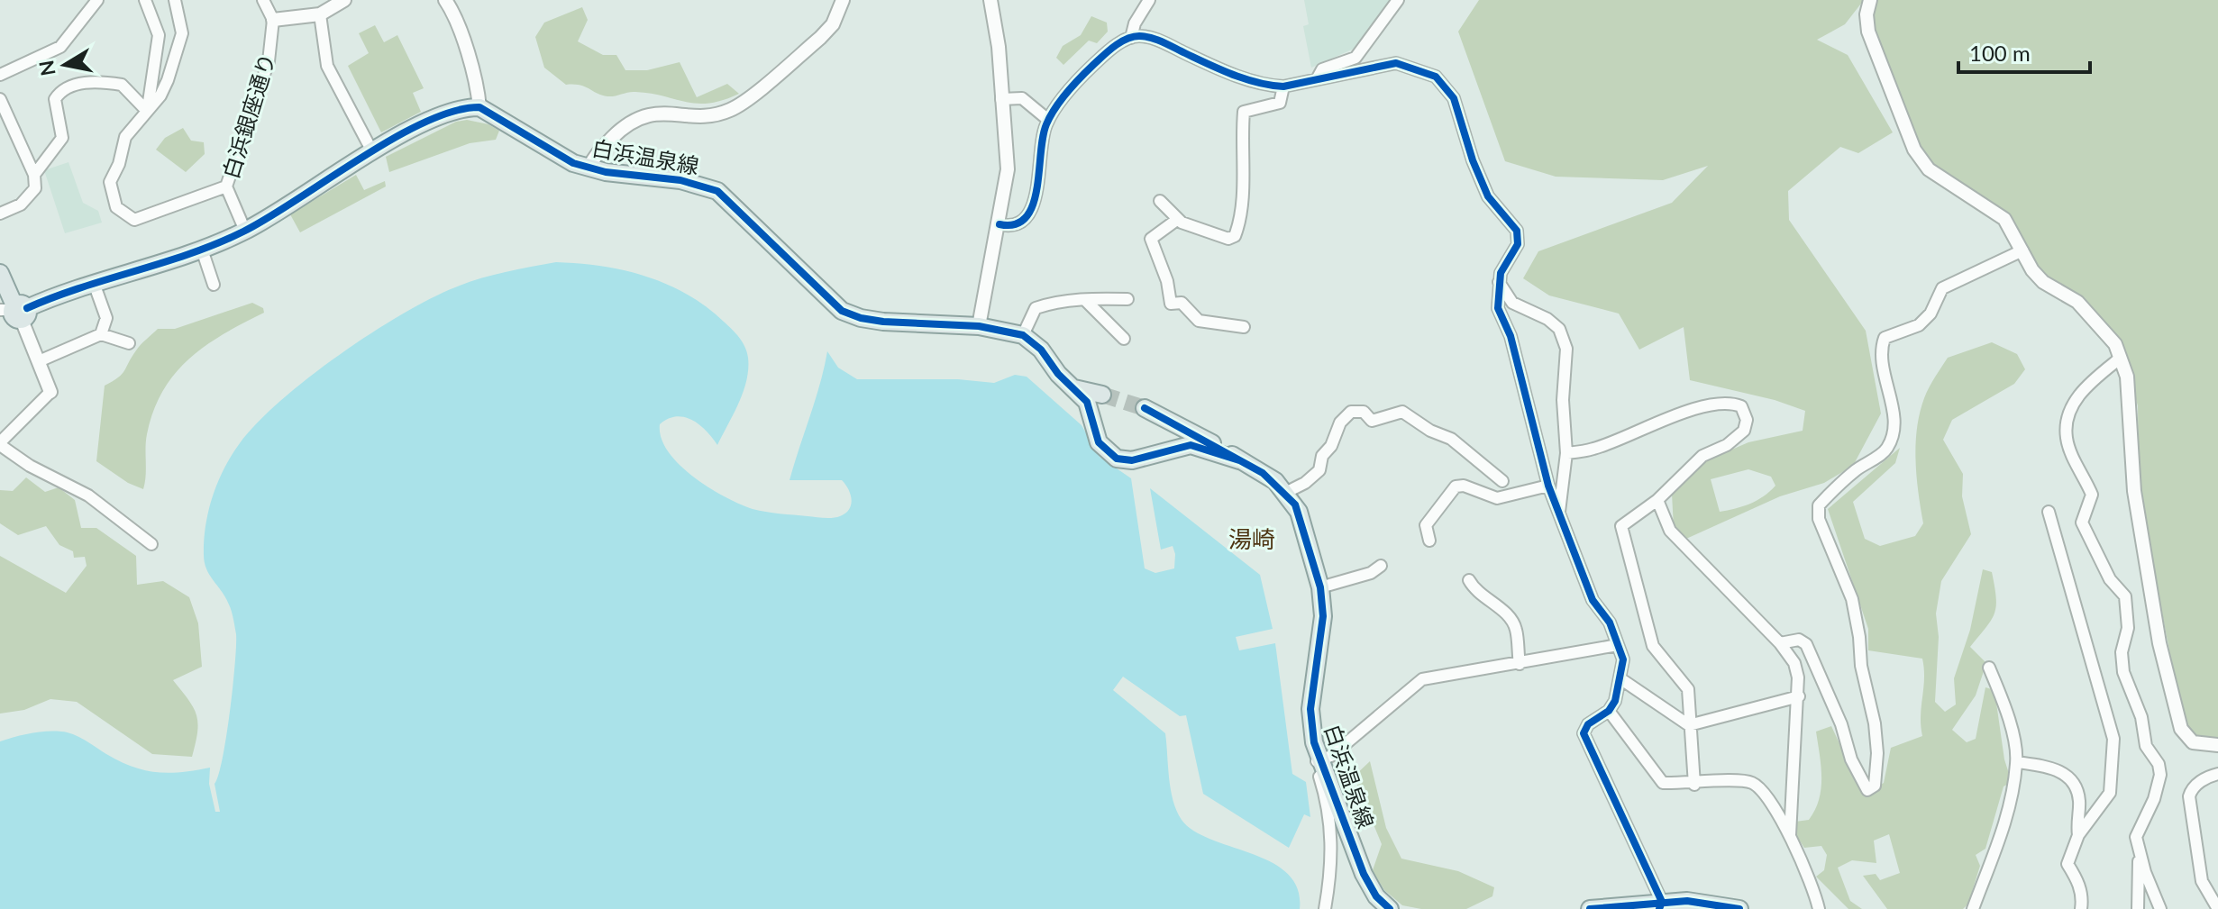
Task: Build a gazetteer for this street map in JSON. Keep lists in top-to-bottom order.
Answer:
{
  "streets": {
    "main road": ["白浜温泉線"],
    "street": ["白浜銀座通り"]
  },
  "districts": ["湯崎"],
  "scale_bar": "100 m",
  "north": "left"
}
